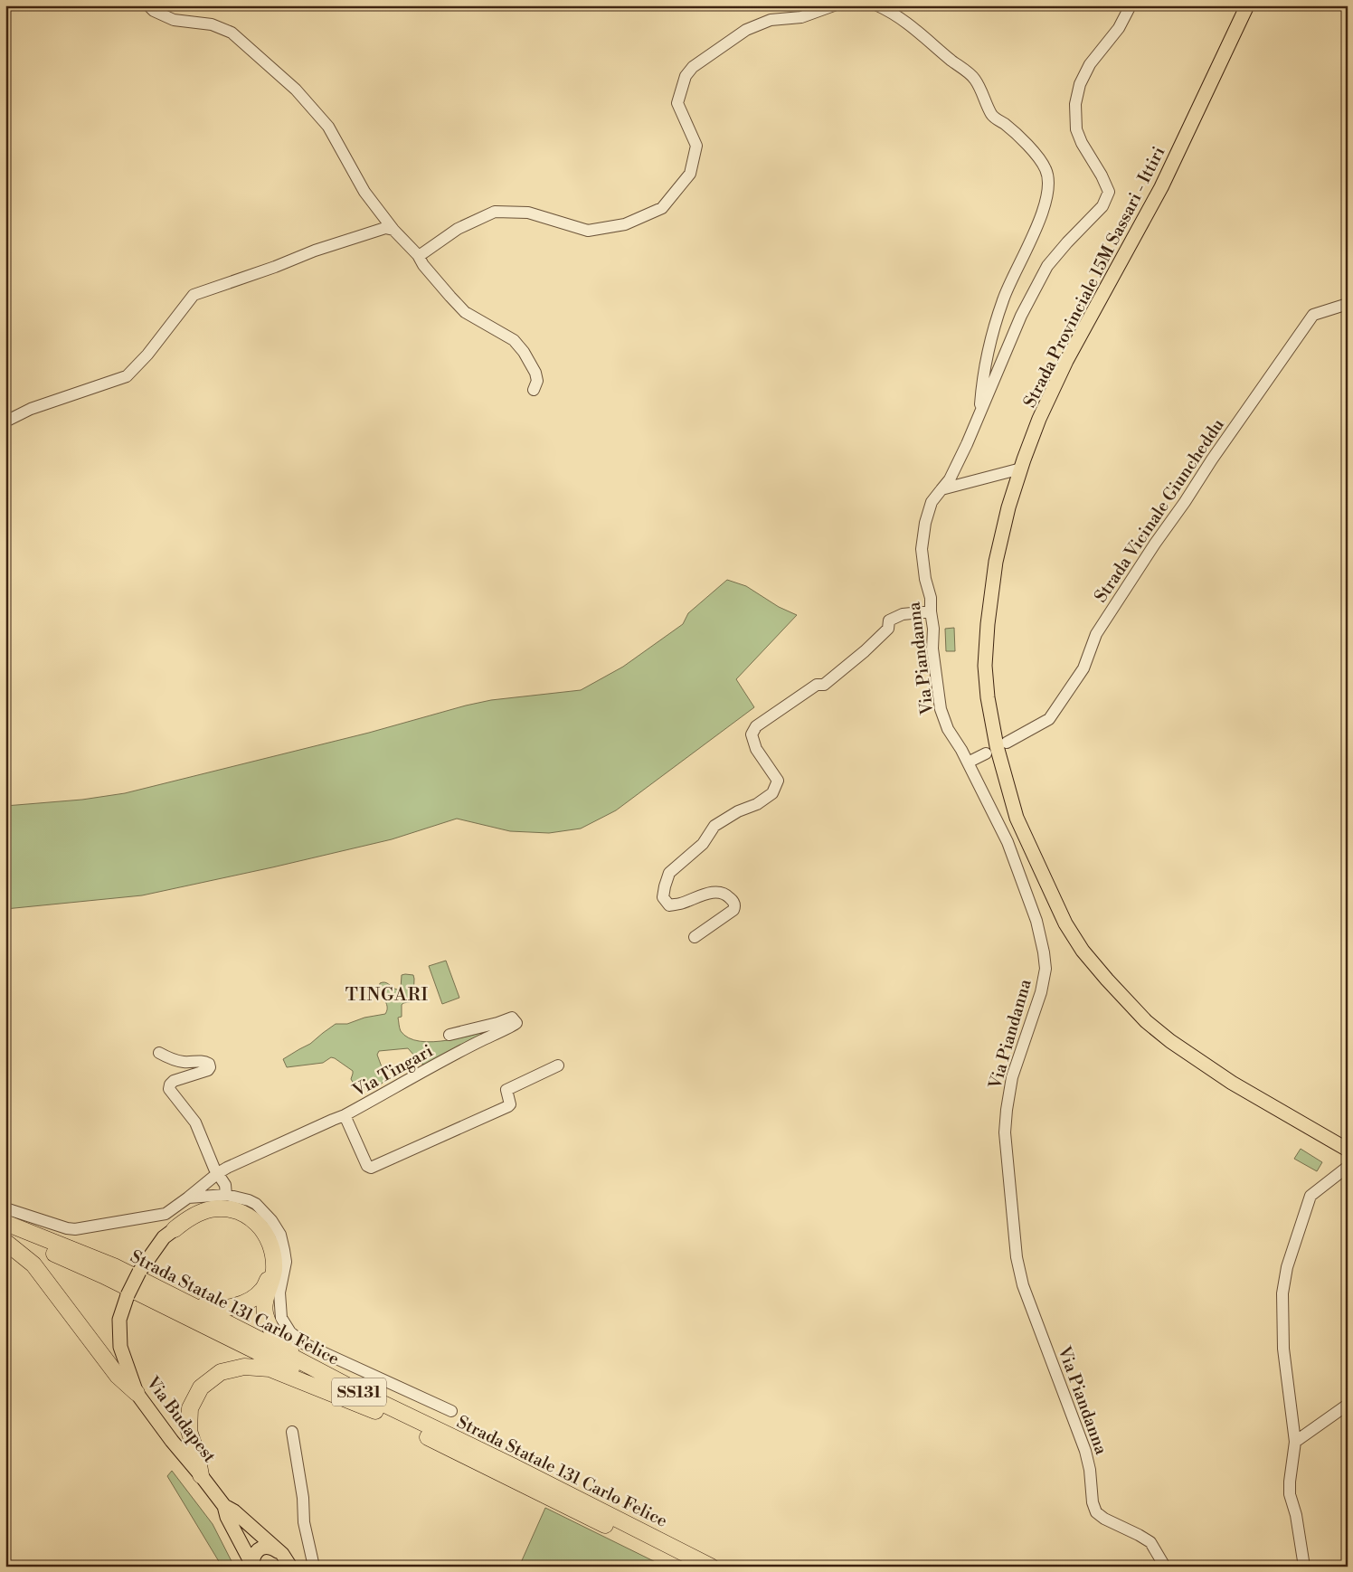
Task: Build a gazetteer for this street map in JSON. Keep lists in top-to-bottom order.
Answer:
{
  "streets": {
    "highway": ["Strada Statale 131 Carlo Felice", "SS131"],
    "main road": ["Strada Provinciale 15M Sassari - Ittiri", "Via Budapest"],
    "street": ["Strada Vicinale Giuncheddu", "Via Piandanna", "Via Tingari"]
  },
  "districts": ["TINGARI"]
}
